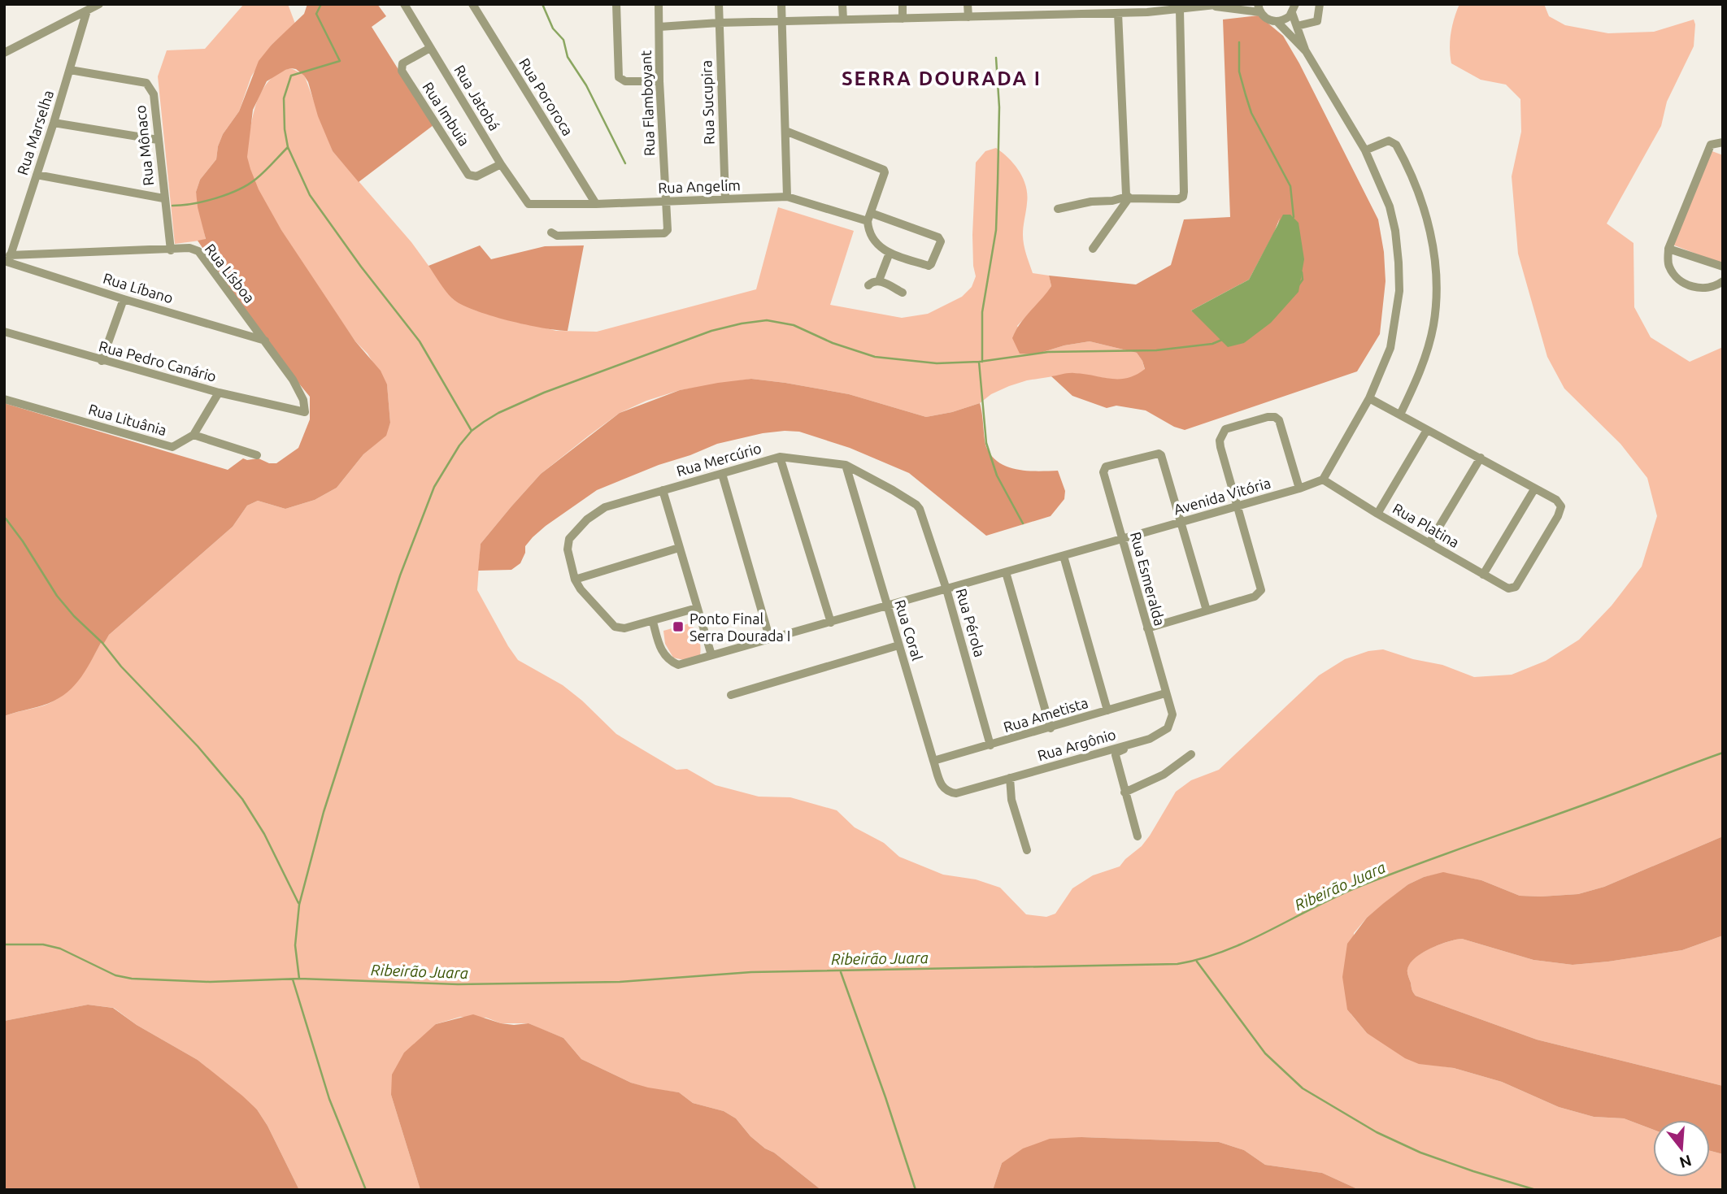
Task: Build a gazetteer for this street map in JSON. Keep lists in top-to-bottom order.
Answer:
{
  "streets": {
    "street": [
      "Rua Pororoca",
      "Rua Jatobá",
      "Rua Sucupira",
      "Rua Flamboyant",
      "Rua Imbuia",
      "Rua Marselha",
      "Rua Mônaco",
      "Rua Angelim",
      "Rua Lísboa",
      "Rua Líbano",
      "Rua Pedro Canário",
      "Rua Lituânia",
      "Rua Mercúrio",
      "Avenida Vitória",
      "Rua Platina",
      "Rua Esmeralda",
      "Rua Pérola",
      "Rua Coral",
      "Rua Ametista",
      "Rua Argônio"
    ]
  },
  "crossings": [
    ["Rua Pororoca", "Rua Angelim"],
    ["Rua Jatobá", "Rua Imbuia"],
    ["Rua Jatobá", "Rua Angelim"],
    ["Rua Sucupira", "Rua Angelim"],
    ["Rua Flamboyant", "Rua Angelim"],
    ["Rua Marselha", "Rua Mônaco"],
    ["Rua Marselha", "Rua Lísboa"],
    ["Rua Marselha", "Rua Líbano"],
    ["Rua Mônaco", "Rua Lísboa"],
    ["Rua Lísboa", "Rua Líbano"],
    ["Rua Lísboa", "Rua Pedro Canário"],
    ["Rua Mercúrio", "Rua Pérola"],
    ["Rua Mercúrio", "Rua Coral"],
    ["Avenida Vitória", "Rua Platina"],
    ["Avenida Vitória", "Rua Esmeralda"],
    ["Avenida Vitória", "Rua Pérola"],
    ["Avenida Vitória", "Rua Coral"],
    ["Rua Esmeralda", "Rua Ametista"],
    ["Rua Esmeralda", "Rua Argônio"],
    ["Rua Pérola", "Rua Ametista"],
    ["Rua Coral", "Rua Ametista"],
    ["Rua Coral", "Rua Argônio"],
    ["Rua Ametista", "Rua Argônio"]
  ],
  "districts": ["SERRA DOURADA I"],
  "water": ["Ribeirão Juara"],
  "places": {
    "transit": ["Ponto Final Serra Dourada I"]
  },
  "north": "bottom"
}
